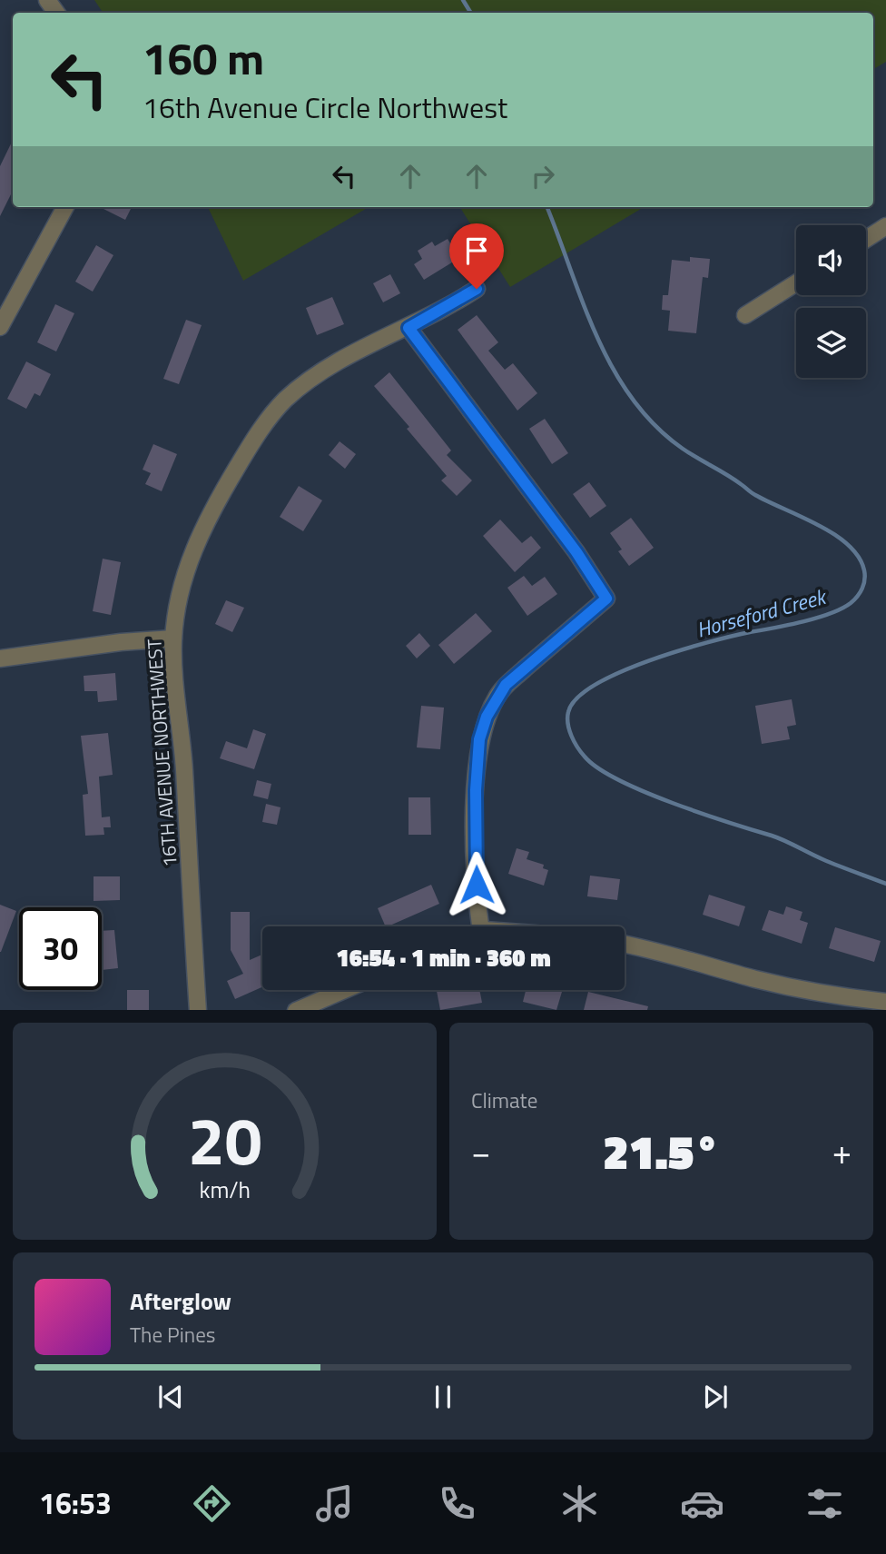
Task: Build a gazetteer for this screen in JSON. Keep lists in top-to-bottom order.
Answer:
{
  "streets": {
    "street": ["16TH AVENUE NORTHWEST"]
  },
  "water": ["Horseford Creek"],
  "page": {
    "turn": ["160 m", "16th Avenue Circle Northwest"],
    "limit": "30",
    "trip": "16:54 · 1 min · 360 m",
    "tile": "Climate",
    "heat": ["−", "21.5°", "+"],
    "song": ["Afterglow", "The Pines"],
    "tabs": "16:53",
    "gauge": ["20", "km/h"]
  }
}
